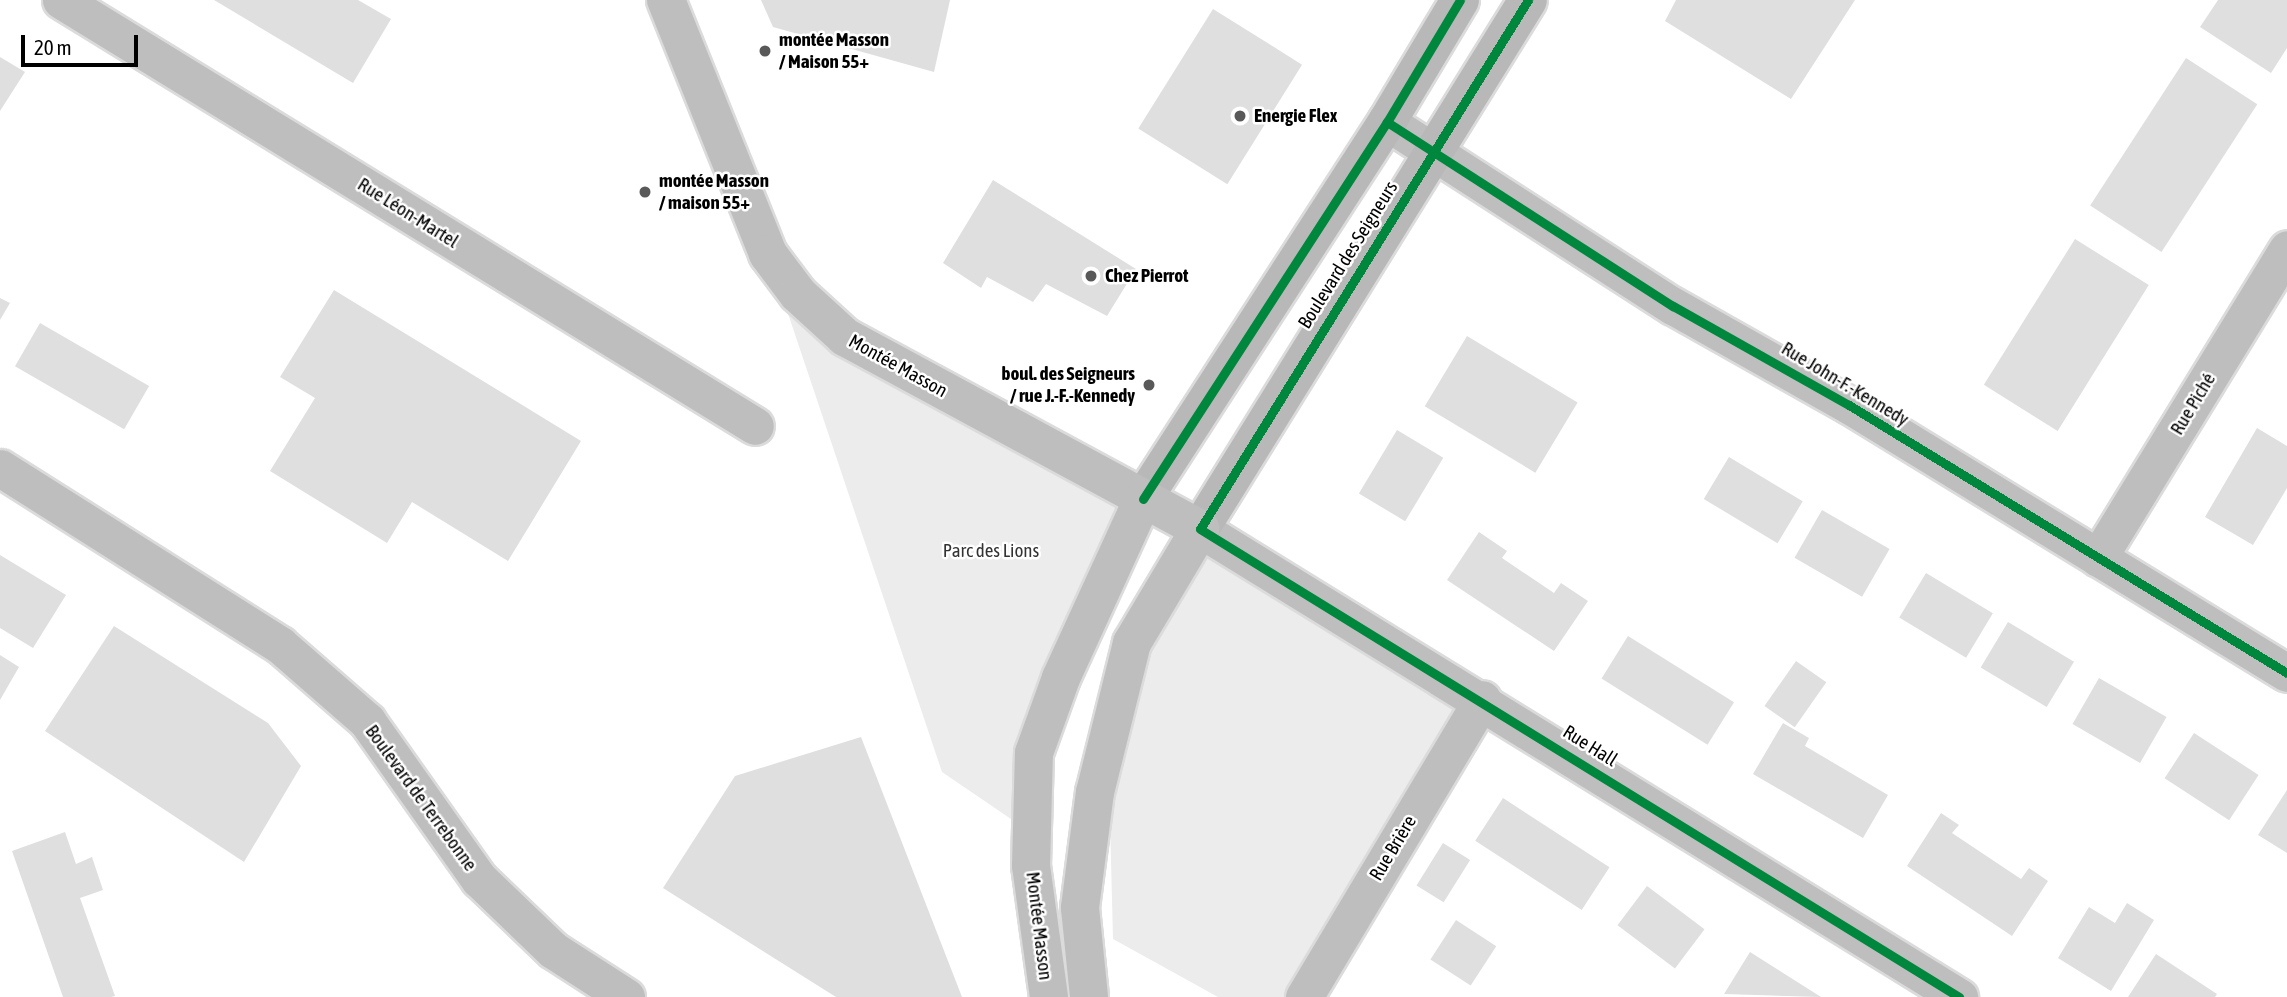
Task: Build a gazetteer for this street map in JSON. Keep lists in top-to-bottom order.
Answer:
{
  "streets": {
    "main road": ["Boulevard des Seigneurs", "Montée Masson"],
    "street": [
      "Rue Léon-Martel",
      "Rue John-F.-Kennedy",
      "Rue Piché",
      "Rue Hall",
      "Boulevard de Terrebonne",
      "Rue Brière"
    ]
  },
  "crossings": [
    ["Boulevard des Seigneurs", "Montée Masson"],
    ["Boulevard des Seigneurs", "Rue John-F.-Kennedy"],
    ["Boulevard des Seigneurs", "Rue Hall"],
    ["Montée Masson", "Rue Hall"],
    ["Rue John-F.-Kennedy", "Rue Piché"],
    ["Rue Hall", "Rue Brière"]
  ],
  "parks": ["Parc des Lions"],
  "places": [
    "montée Masson / Maison 55+",
    "Energie Flex",
    "montée Masson / maison 55+",
    "Chez Pierrot",
    "boul. des Seigneurs / rue J.-F.-Kennedy"
  ],
  "scale_bar": "20 m"
}
